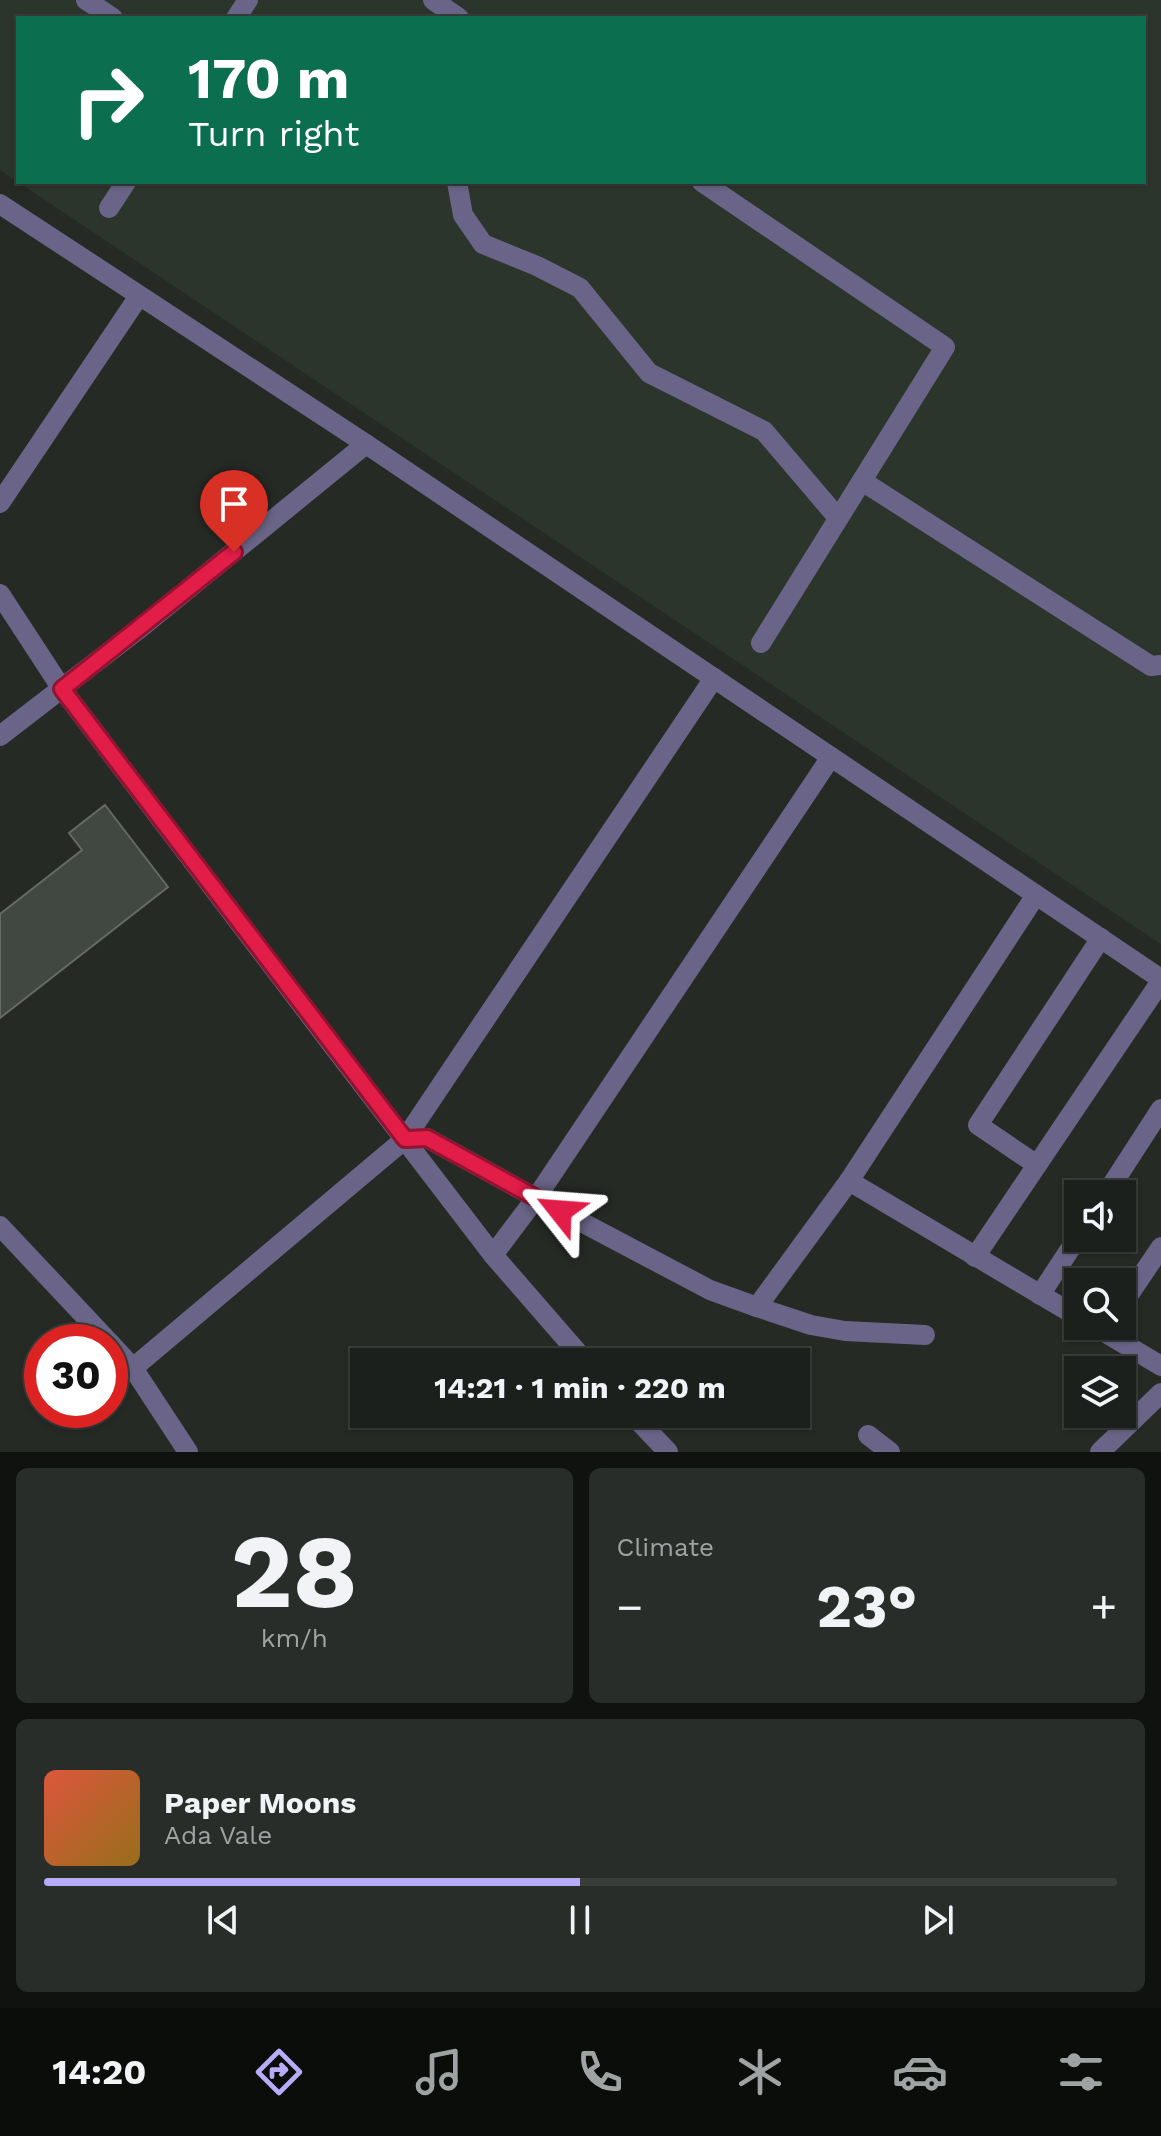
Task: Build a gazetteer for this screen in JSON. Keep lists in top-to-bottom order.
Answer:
{
  "page": {
    "turn": ["170 m", "Turn right"],
    "limit": "30",
    "trip": "14:21 · 1 min · 220 m",
    "tile": [
      ["28", "km/h"],
      "Climate"
    ],
    "heat": ["−", "23°", "+"],
    "song": ["Paper Moons", "Ada Vale"],
    "tabs": "14:20"
  }
}
